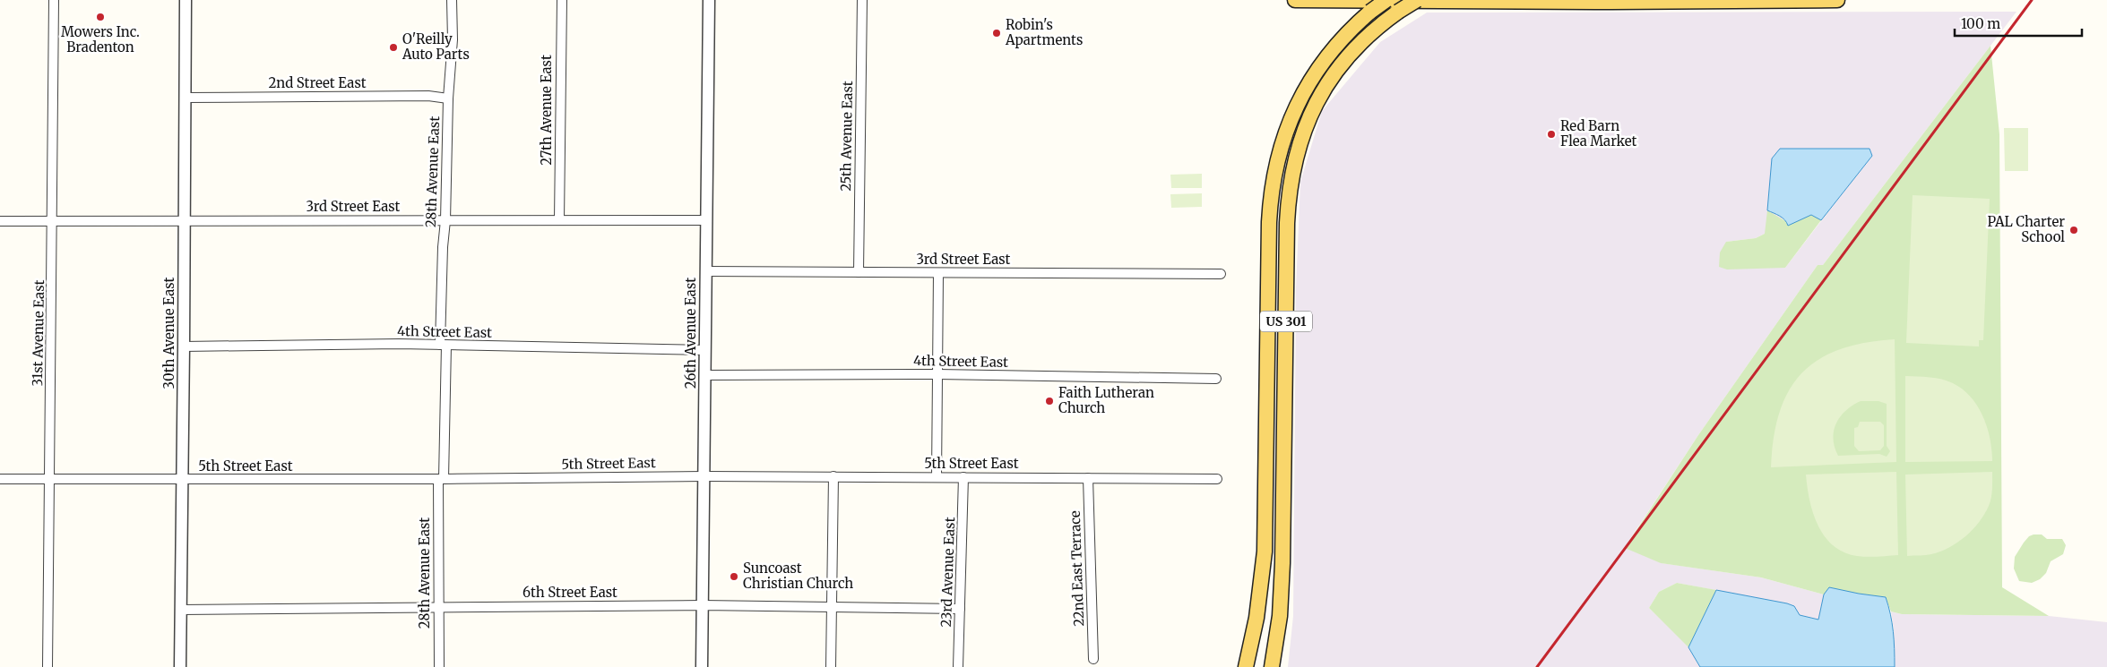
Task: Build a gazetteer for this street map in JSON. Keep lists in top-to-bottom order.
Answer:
{
  "streets": {
    "main road": ["US 301"],
    "street": [
      "2nd Street East",
      "27th Avenue East",
      "25th Avenue East",
      "28th Avenue East",
      "3rd Street East",
      "4th Street East",
      "31st Avenue East",
      "30th Avenue East",
      "26th Avenue East",
      "5th Street East",
      "22nd East Terrace",
      "23rd Avenue East",
      "6th Street East"
    ]
  },
  "crossings": [
    ["2nd Street East", "28th Avenue East"],
    ["2nd Street East", "30th Avenue East"],
    ["27th Avenue East", "3rd Street East"],
    ["25th Avenue East", "3rd Street East"],
    ["28th Avenue East", "3rd Street East"],
    ["28th Avenue East", "4th Street East"],
    ["28th Avenue East", "5th Street East"],
    ["28th Avenue East", "6th Street East"],
    ["3rd Street East", "31st Avenue East"],
    ["3rd Street East", "30th Avenue East"],
    ["3rd Street East", "26th Avenue East"],
    ["4th Street East", "30th Avenue East"],
    ["4th Street East", "26th Avenue East"],
    ["31st Avenue East", "5th Street East"],
    ["30th Avenue East", "5th Street East"],
    ["30th Avenue East", "6th Street East"],
    ["26th Avenue East", "5th Street East"],
    ["26th Avenue East", "6th Street East"],
    ["5th Street East", "22nd East Terrace"],
    ["5th Street East", "23rd Avenue East"],
    ["23rd Avenue East", "6th Street East"]
  ],
  "places": [
    "Mowers Inc. Bradenton",
    "Robin's Apartments",
    "O'Reilly Auto Parts",
    "Red Barn Flea Market",
    "PAL Charter School",
    "Faith Lutheran Church",
    "Suncoast Christian Church"
  ],
  "scale_bar": "100 m"
}
